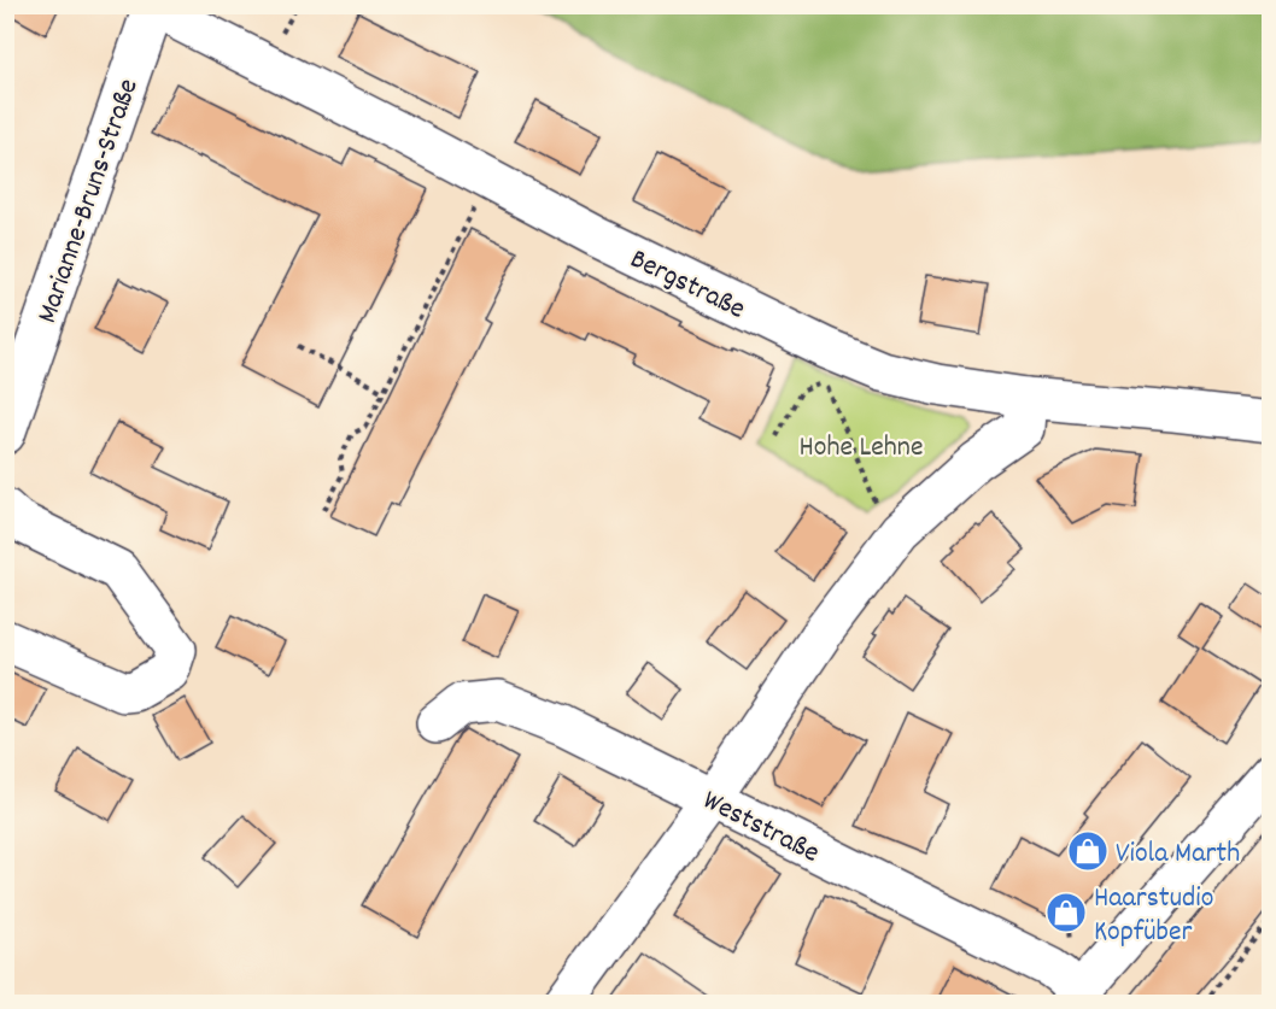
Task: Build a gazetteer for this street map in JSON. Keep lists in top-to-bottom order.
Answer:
{
  "streets": {
    "street": ["Marianne-Bruns-Straße", "Bergstraße", "Weststraße"]
  },
  "crossings": [
    ["Marianne-Bruns-Straße", "Bergstraße"]
  ],
  "parks": ["Hohe Lehne"],
  "places": {
    "shop": ["Viola Marth", "Haarstudio Kopfüber"]
  }
}
